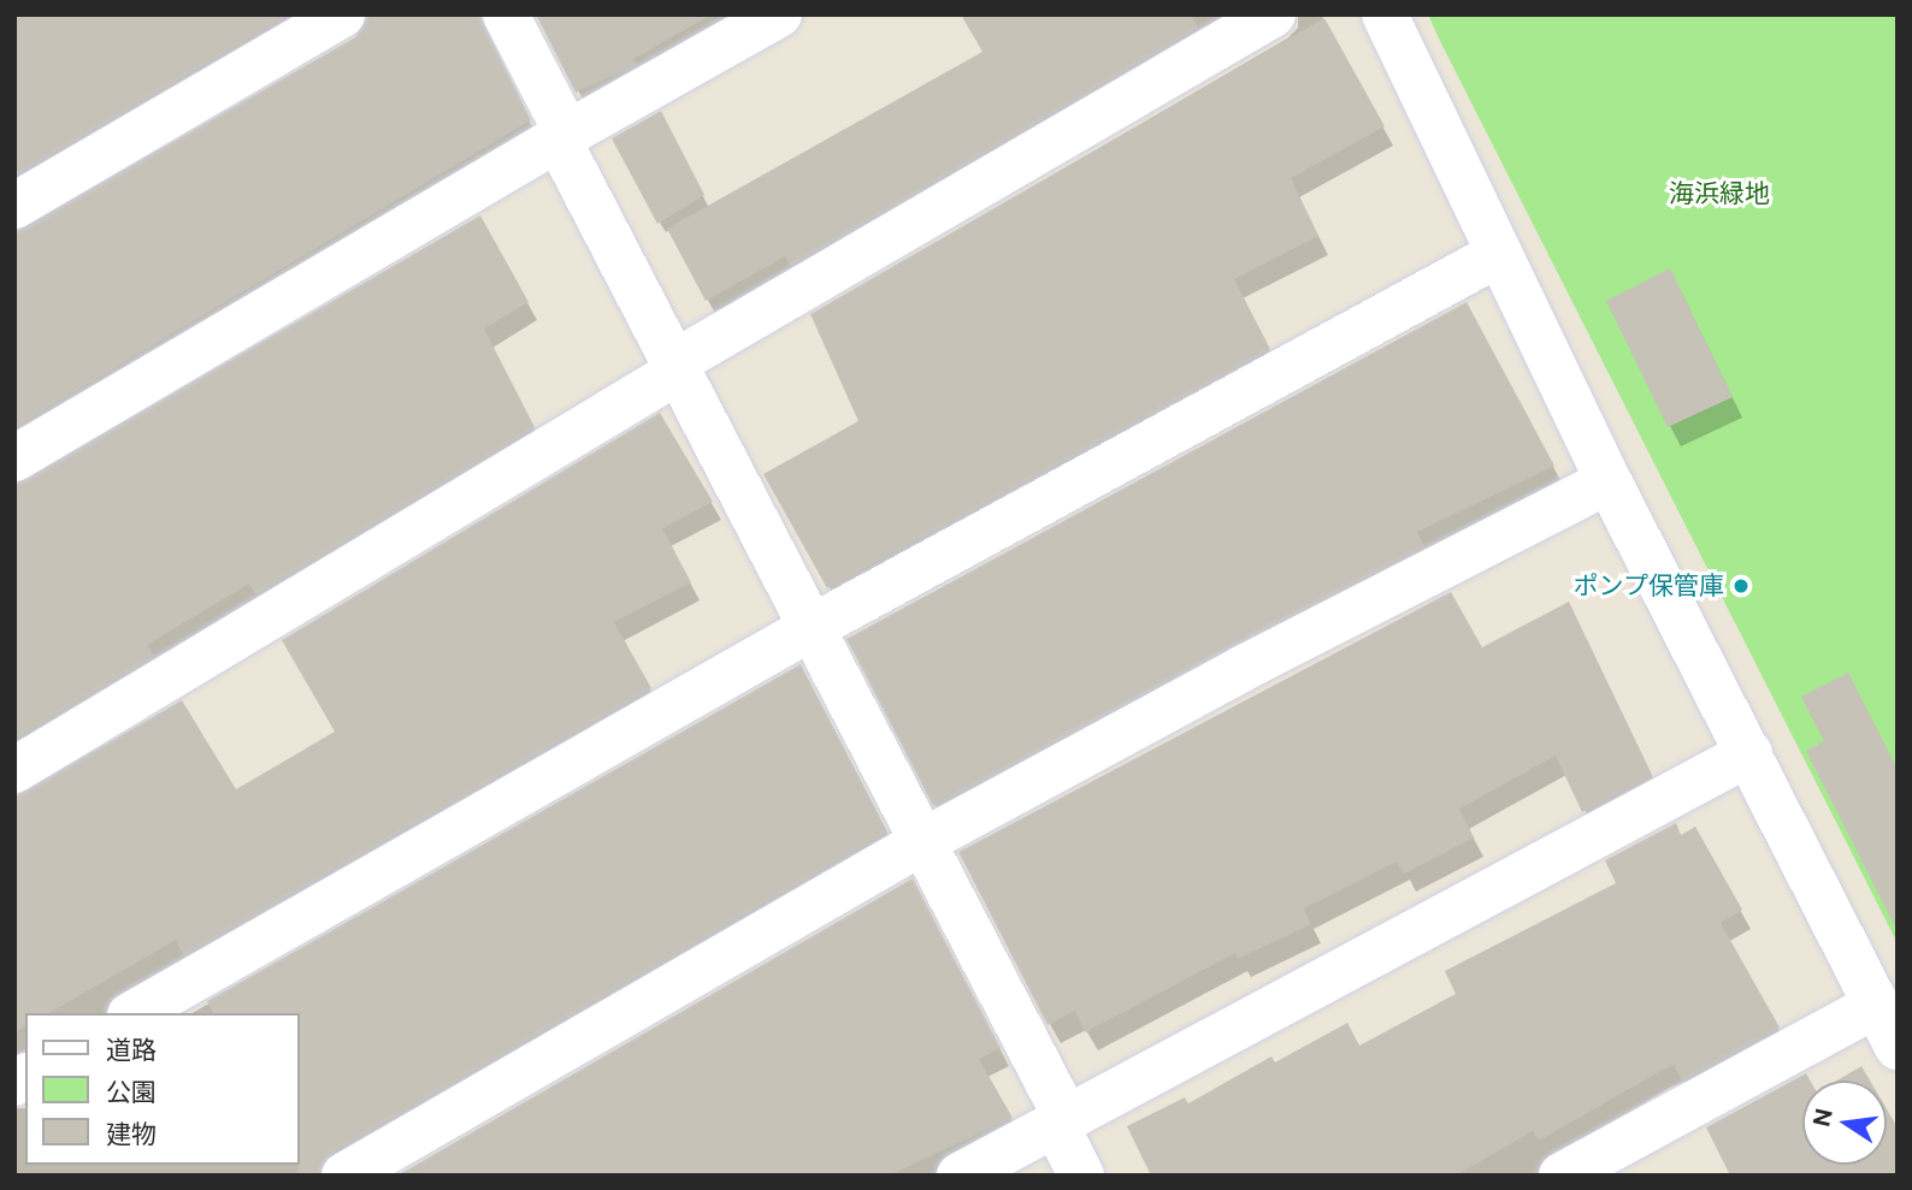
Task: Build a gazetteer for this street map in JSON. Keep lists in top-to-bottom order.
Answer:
{
  "parks": ["海浜緑地"],
  "places": ["ポンプ保管庫"],
  "legend": ["道路", "公園", "建物"],
  "north": "left"
}
